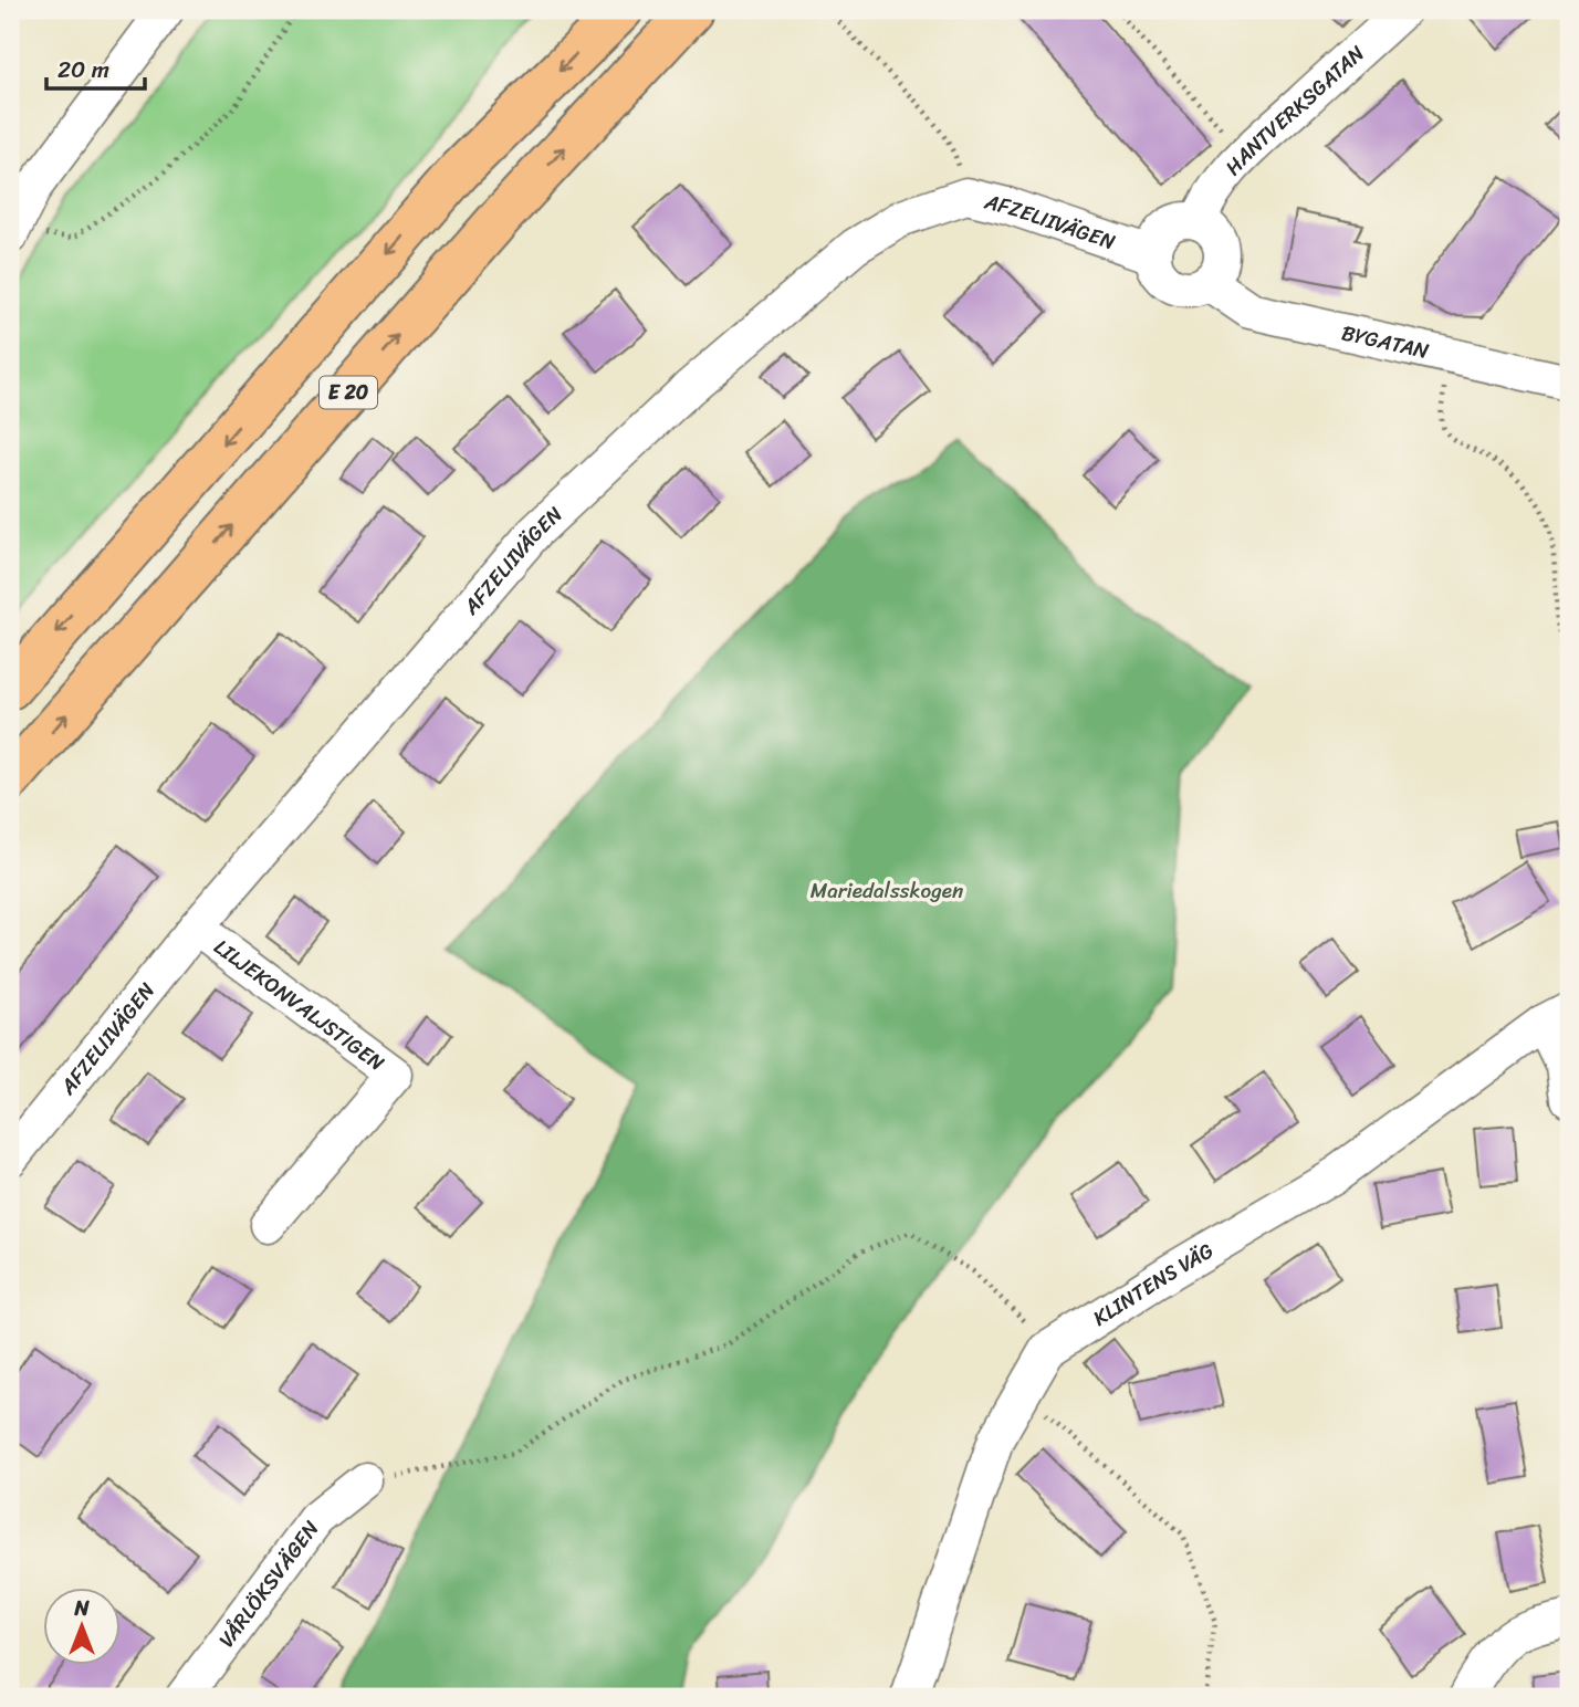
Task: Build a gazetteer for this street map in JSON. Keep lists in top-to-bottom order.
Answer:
{
  "streets": {
    "highway": ["E 20"],
    "street": [
      "HANTVERKSGATAN",
      "AFZELIIVÄGEN",
      "BYGATAN",
      "LILJEKONVALJSTIGEN",
      "KLINTENS VÄG",
      "VÅRLÖKSVÄGEN"
    ]
  },
  "crossings": [
    ["HANTVERKSGATAN", "AFZELIIVÄGEN"],
    ["HANTVERKSGATAN", "BYGATAN"],
    ["AFZELIIVÄGEN", "BYGATAN"],
    ["AFZELIIVÄGEN", "LILJEKONVALJSTIGEN"]
  ],
  "parks": ["Mariedalsskogen"],
  "scale_bar": "20 m",
  "north": "top"
}
